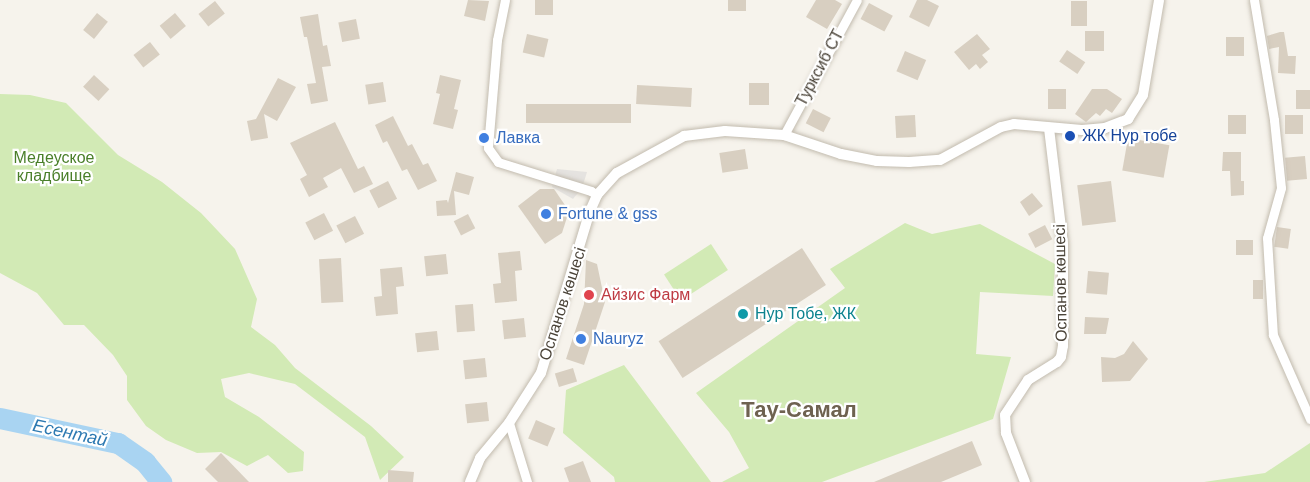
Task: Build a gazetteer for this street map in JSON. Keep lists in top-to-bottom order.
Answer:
{
  "streets": {
    "street": ["Турксиб СТ", "Оспанов көшесі"]
  },
  "crossings": [
    ["Турксиб СТ", "Оспанов көшесі"]
  ],
  "districts": ["Тау-Самал"],
  "water": ["Есентай"],
  "parks": ["Медеуское кладбище"],
  "places": [
    "ЖК Нур тобе",
    "Лавка",
    "Fortune & gss",
    "Айзис Фарм",
    "Нур Тобе, ЖК",
    "Nauryz"
  ]
}
